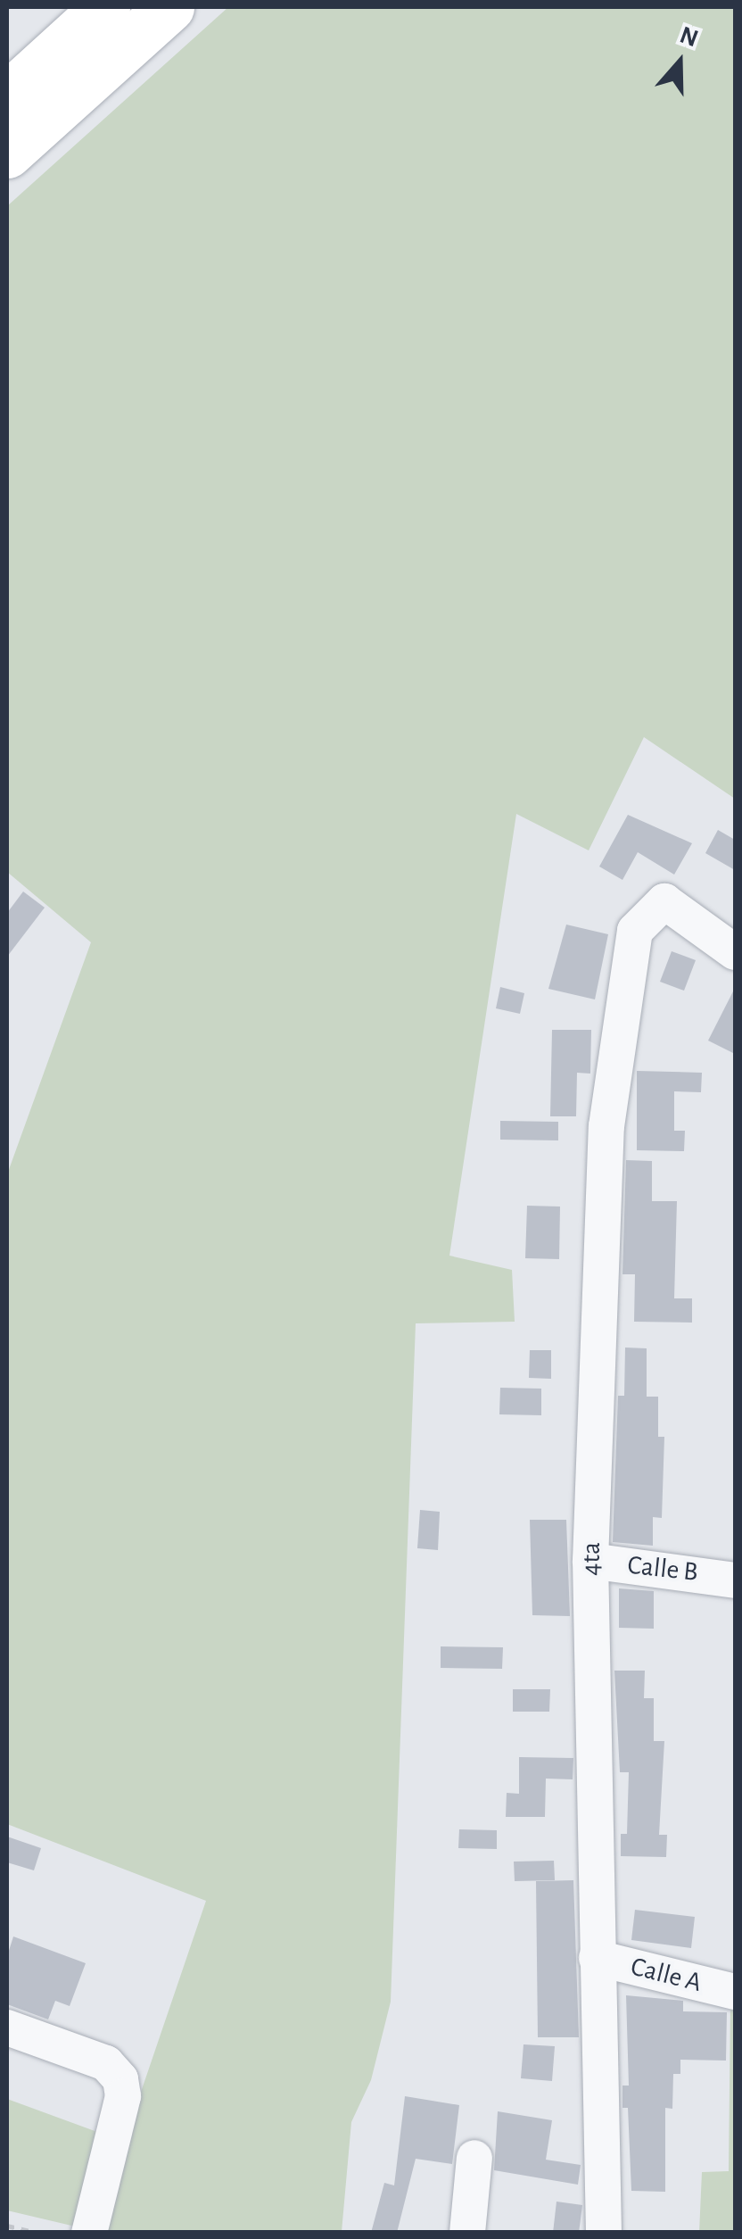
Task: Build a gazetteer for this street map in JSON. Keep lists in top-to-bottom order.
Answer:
{
  "streets": {
    "street": ["4ta", "Calle B", "Calle A"]
  },
  "crossings": [
    ["4ta", "Calle B"],
    ["4ta", "Calle A"]
  ],
  "north": "top"
}
